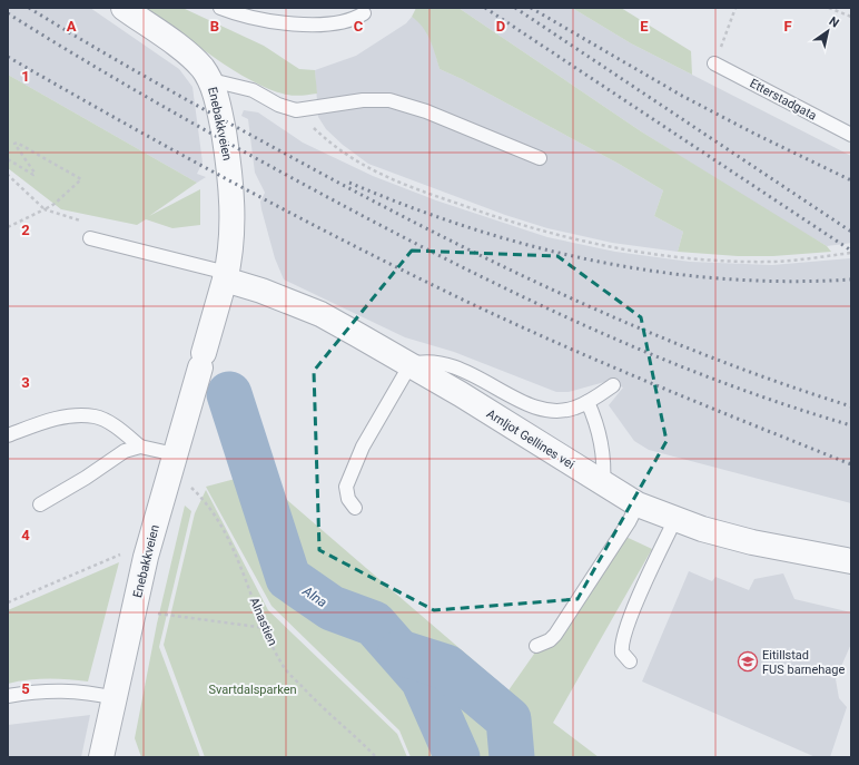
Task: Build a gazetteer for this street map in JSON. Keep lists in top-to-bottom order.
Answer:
{
  "streets": {
    "street": ["Enebakkveien", "Arnljot Gellines vei"],
    "lane": ["Etterstadgata"],
    "path": ["Alnastien"]
  },
  "crossings": [
    ["Enebakkveien", "Arnljot Gellines vei"],
    ["Enebakkveien", "Alnastien"]
  ],
  "water": ["Alna"],
  "parks": ["Svartdalsparken"],
  "places": {
    "school or university": ["Eitillstad FUS barnehage"]
  },
  "north": "top right",
  "grid": {
    "columns": [
      "A",
      "B",
      "C",
      "D",
      "E",
      "F"
    ],
    "rows": [
      "1",
      "2",
      "3",
      "4",
      "5"
    ]
  }
}
